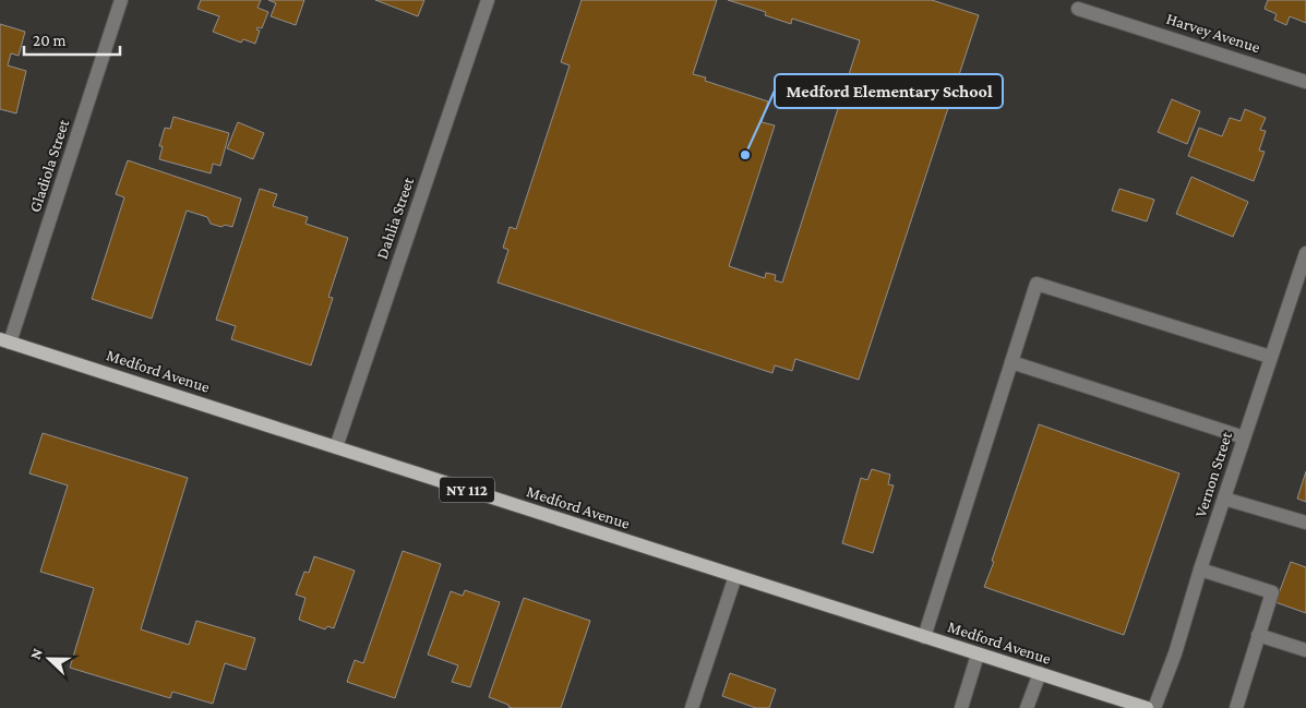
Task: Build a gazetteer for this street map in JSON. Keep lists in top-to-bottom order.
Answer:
{
  "streets": {
    "main road": ["Medford Avenue", "NY 112"],
    "street": [
      "Harvey Avenue",
      "Gladiola Street",
      "Dahlia Street",
      "Vernon Street"
    ]
  },
  "crossings": [
    ["Gladiola Street", "Medford Avenue"],
    ["Dahlia Street", "Medford Avenue"]
  ],
  "places": ["Medford Elementary School"],
  "scale_bar": "20 m",
  "north": "left"
}
